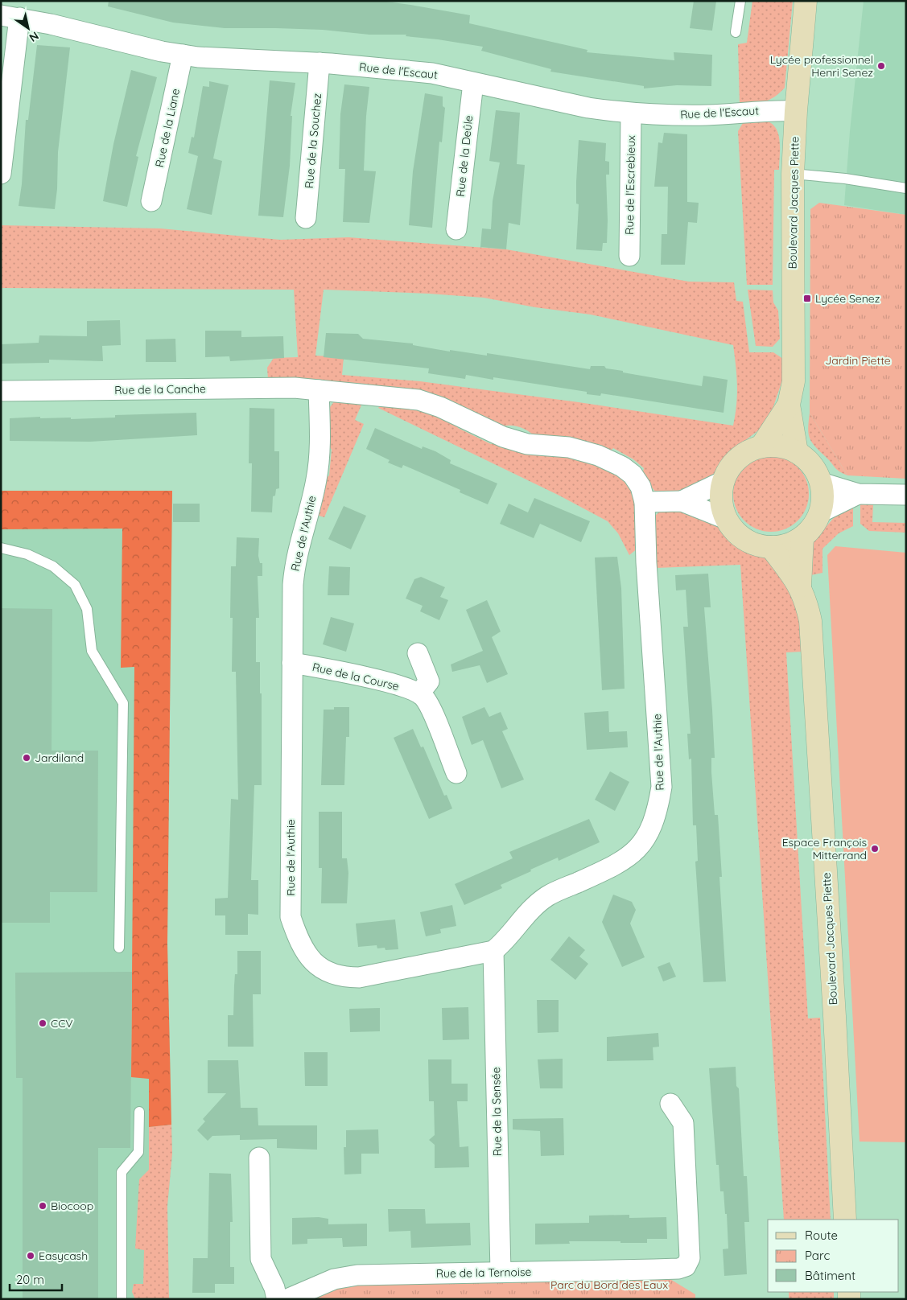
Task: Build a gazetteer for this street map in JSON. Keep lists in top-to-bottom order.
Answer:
{
  "streets": {
    "main road": ["Boulevard Jacques Piette"],
    "street": [
      "Rue de l'Escaut",
      "Rue de la Liane",
      "Rue de la Souchez",
      "Rue de la Deûle",
      "Rue de l'Escrebieux",
      "Rue de la Canche",
      "Rue de l'Authie",
      "Rue de la Course",
      "Rue de la Sensée",
      "Rue de la Ternoise"
    ]
  },
  "crossings": [
    ["Rue de l'Escaut", "Rue de la Liane"],
    ["Rue de l'Escaut", "Rue de la Souchez"],
    ["Rue de l'Escaut", "Rue de la Deûle"],
    ["Rue de l'Escaut", "Rue de l'Escrebieux"],
    ["Rue de l'Escaut", "Boulevard Jacques Piette"],
    ["Rue de la Canche", "Rue de l'Authie"],
    ["Rue de l'Authie", "Rue de la Course"],
    ["Rue de l'Authie", "Rue de la Sensée"],
    ["Rue de la Sensée", "Rue de la Ternoise"]
  ],
  "parks": ["Jardin Piette", "Parc du Bord des Eaux"],
  "places": {
    "other": [
      "Lycée professionnel Henri Senez",
      "Jardiland",
      "Espace François Mitterrand",
      "CCV",
      "Biocoop",
      "Easycash"
    ],
    "transit": ["Lycée Senez"]
  },
  "legend": ["Route", "Parc", "Bâtiment"],
  "scale_bar": "20 m",
  "north": "bottom right"
}
